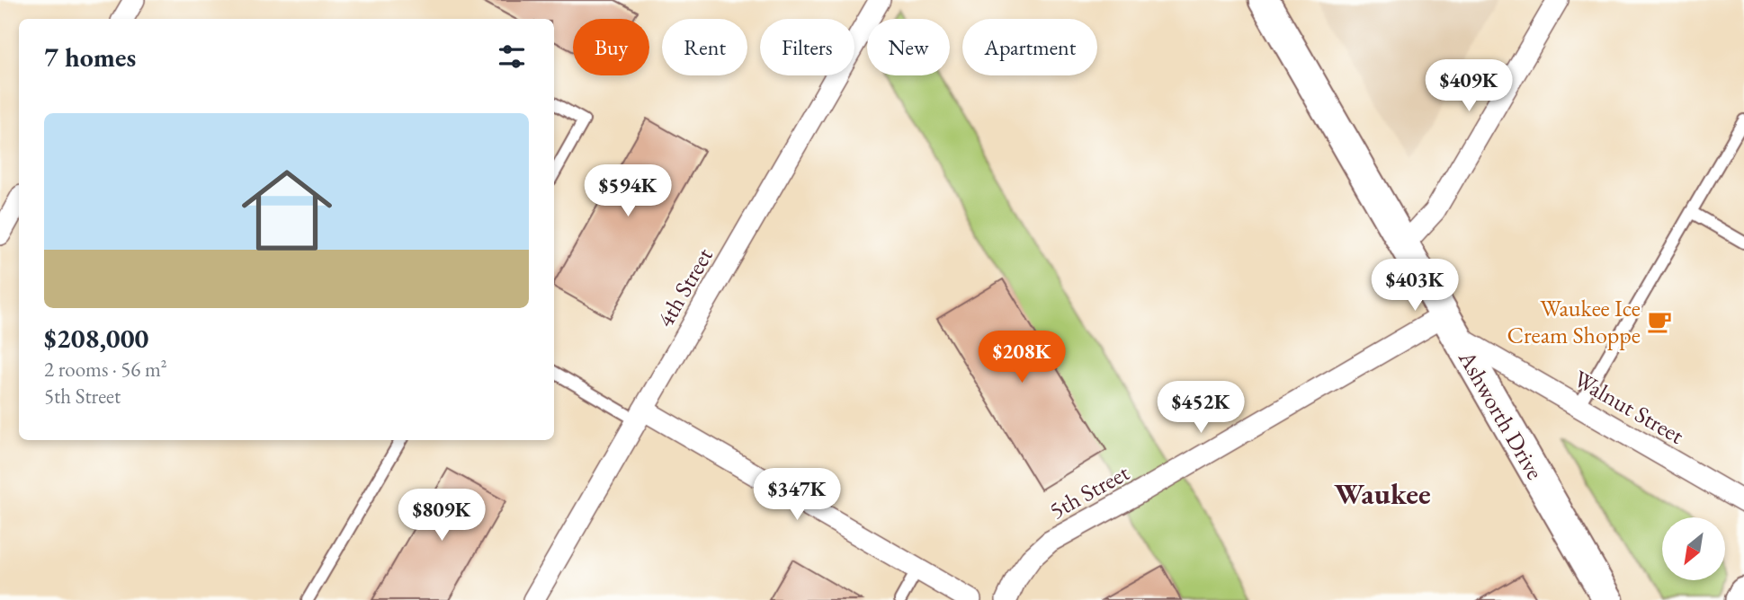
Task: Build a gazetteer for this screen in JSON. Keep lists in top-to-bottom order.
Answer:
{
  "streets": {
    "main road": ["Ashworth Drive"],
    "street": ["4th Street", "Walnut Street", "5th Street"]
  },
  "crossings": [
    ["Walnut Street", "Ashworth Drive"],
    ["Walnut Street", "5th Street"],
    ["Ashworth Drive", "5th Street"]
  ],
  "districts": ["Waukee"],
  "places": {
    "cafe": ["Waukee Ice Cream Shoppe"]
  },
  "north": "bottom left",
  "page": {
    "chip": [
      "Buy",
      "Rent",
      "Filters",
      "New",
      "Apartment"
    ],
    "heading": "7 homes",
    "price": [
      "$409K",
      "$594K",
      "$403K",
      "$208K",
      "$452K",
      "$347K",
      "$809K"
    ],
    "list": [
      {
        "name": "$208,000",
        "note": "2 rooms · 56 m² · 5th Street"
      }
    ]
  }
}
